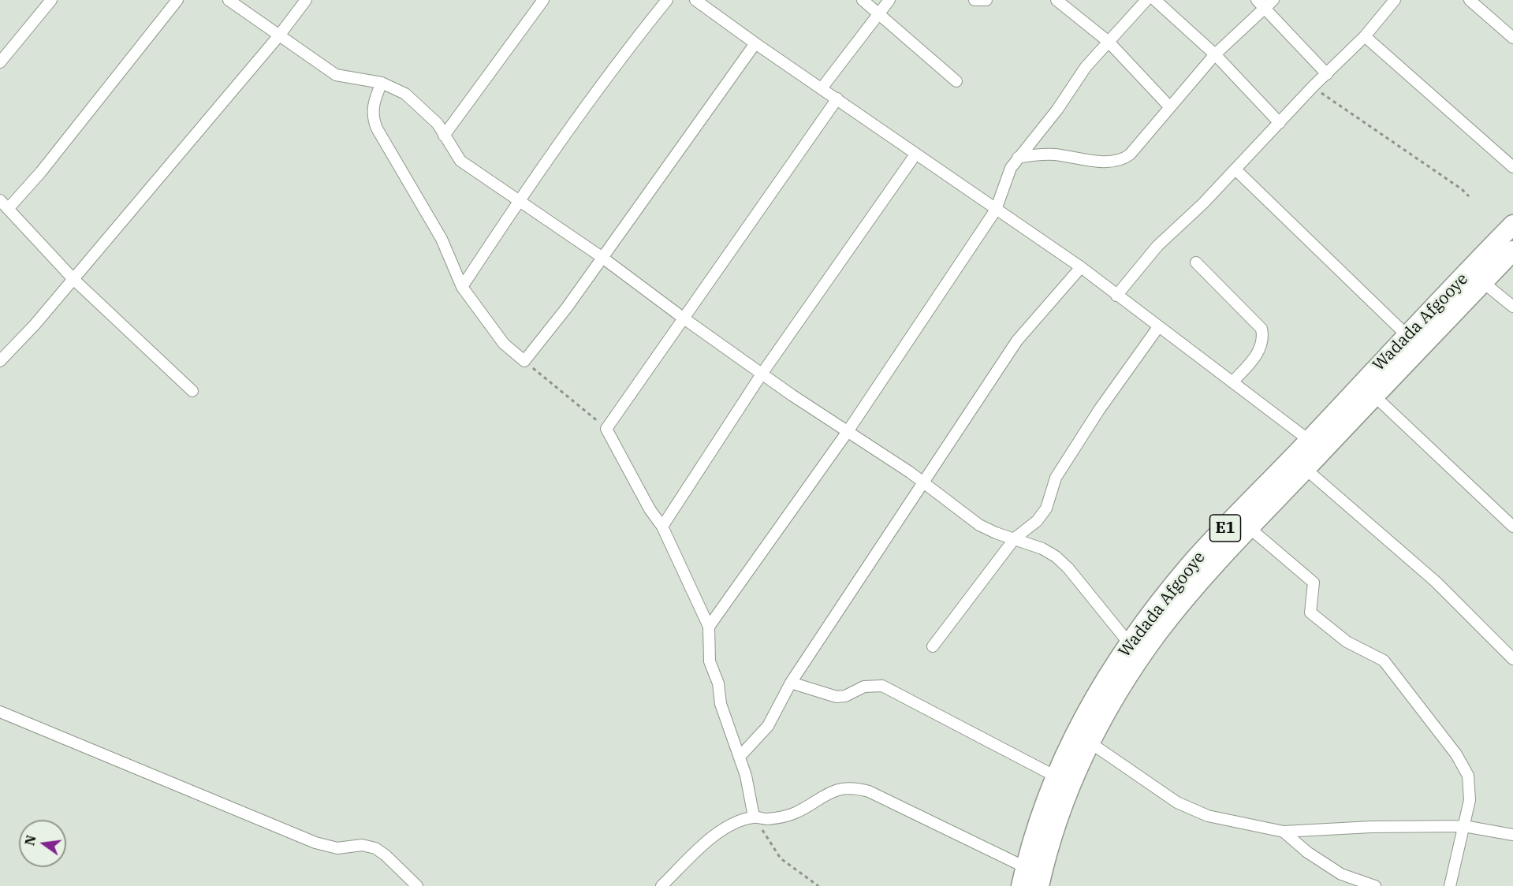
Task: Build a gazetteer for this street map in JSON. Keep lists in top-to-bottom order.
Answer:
{
  "streets": {
    "highway": ["Wadada Afgooye", "E1"]
  },
  "north": "left"
}
